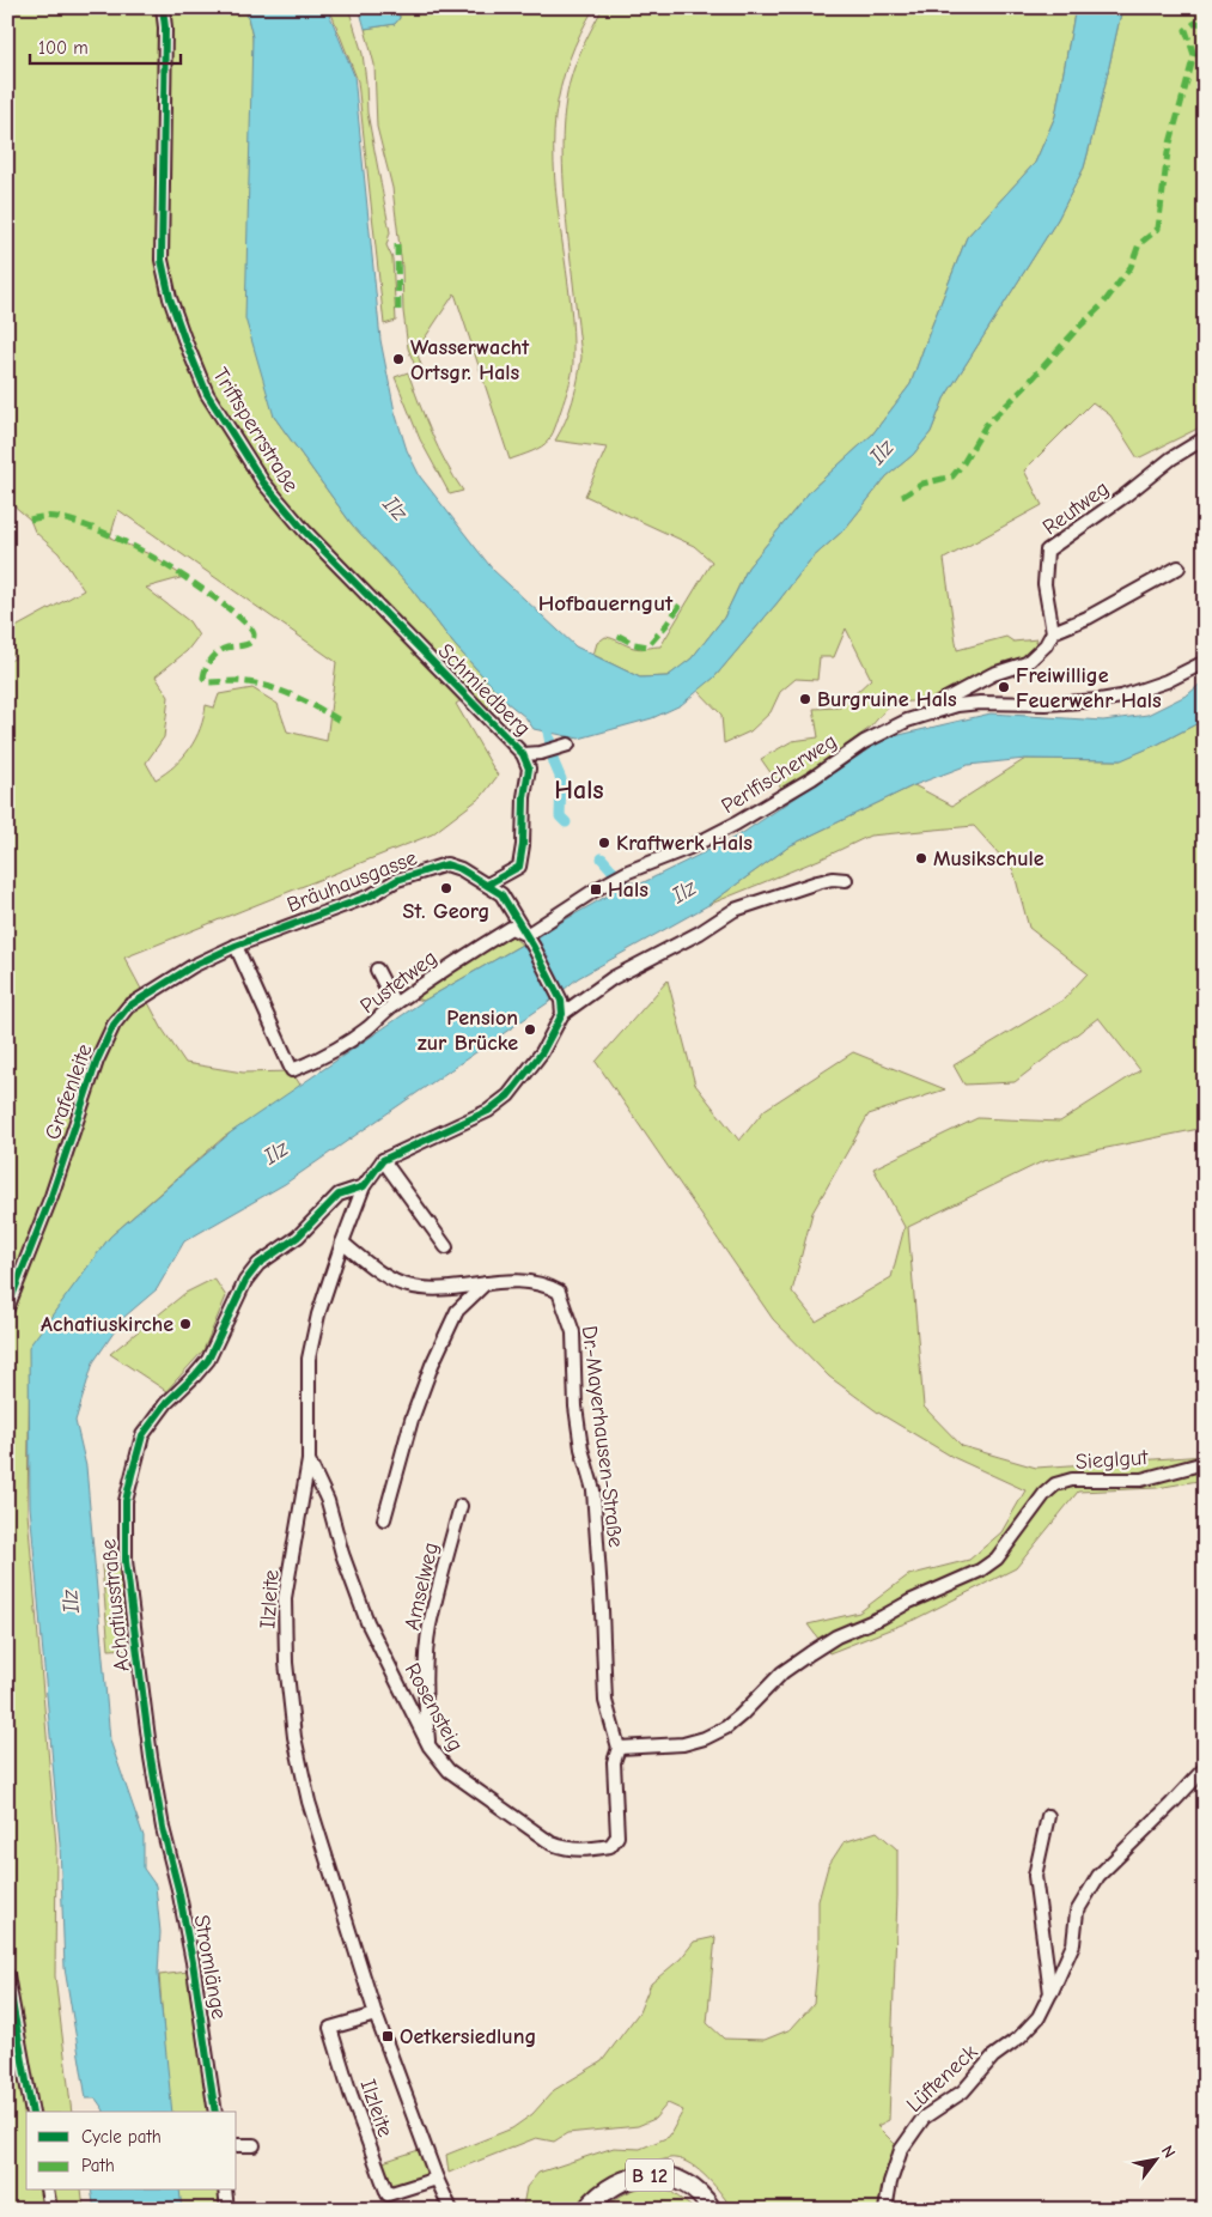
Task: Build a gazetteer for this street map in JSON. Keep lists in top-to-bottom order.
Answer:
{
  "streets": {
    "main road": ["B 12"],
    "street": [
      "Triftsperrstraße",
      "Reutweg",
      "Schmiedberg",
      "Perlfischerweg",
      "Bräuhausgasse",
      "Pustetweg",
      "Grafenleite",
      "Dr.-Mayerhausen-Straße",
      "Sieglgut",
      "Amselweg",
      "Ilzleite",
      "Achatiusstraße",
      "Rosensteig",
      "Stromlänge",
      "Lüfteneck"
    ]
  },
  "crossings": [
    ["Triftsperrstraße", "Schmiedberg"],
    ["Schmiedberg", "Bräuhausgasse"],
    ["Perlfischerweg", "Bräuhausgasse"],
    ["Perlfischerweg", "Pustetweg"],
    ["Bräuhausgasse", "Pustetweg"],
    ["Bräuhausgasse", "Grafenleite"],
    ["Pustetweg", "Grafenleite"],
    ["Dr.-Mayerhausen-Straße", "Sieglgut"],
    ["Dr.-Mayerhausen-Straße", "Ilzleite"],
    ["Dr.-Mayerhausen-Straße", "Rosensteig"],
    ["Sieglgut", "Rosensteig"],
    ["Amselweg", "Rosensteig"],
    ["Ilzleite", "Achatiusstraße"],
    ["Ilzleite", "Rosensteig"],
    ["Achatiusstraße", "Stromlänge"]
  ],
  "districts": ["Hofbauerngut", "Hals"],
  "water": ["Ilz"],
  "places": {
    "other": [
      "Wasserwacht Ortsgr. Hals",
      "Freiwillige Feuerwehr Hals",
      "Burgruine Hals",
      "Kraftwerk Hals",
      "Musikschule",
      "St. Georg",
      "Pension zur Brücke",
      "Achatiuskirche"
    ],
    "transit": ["Hals", "Oetkersiedlung"]
  },
  "legend": ["Cycle path", "Path"],
  "scale_bar": "100 m",
  "north": "top right"
}
